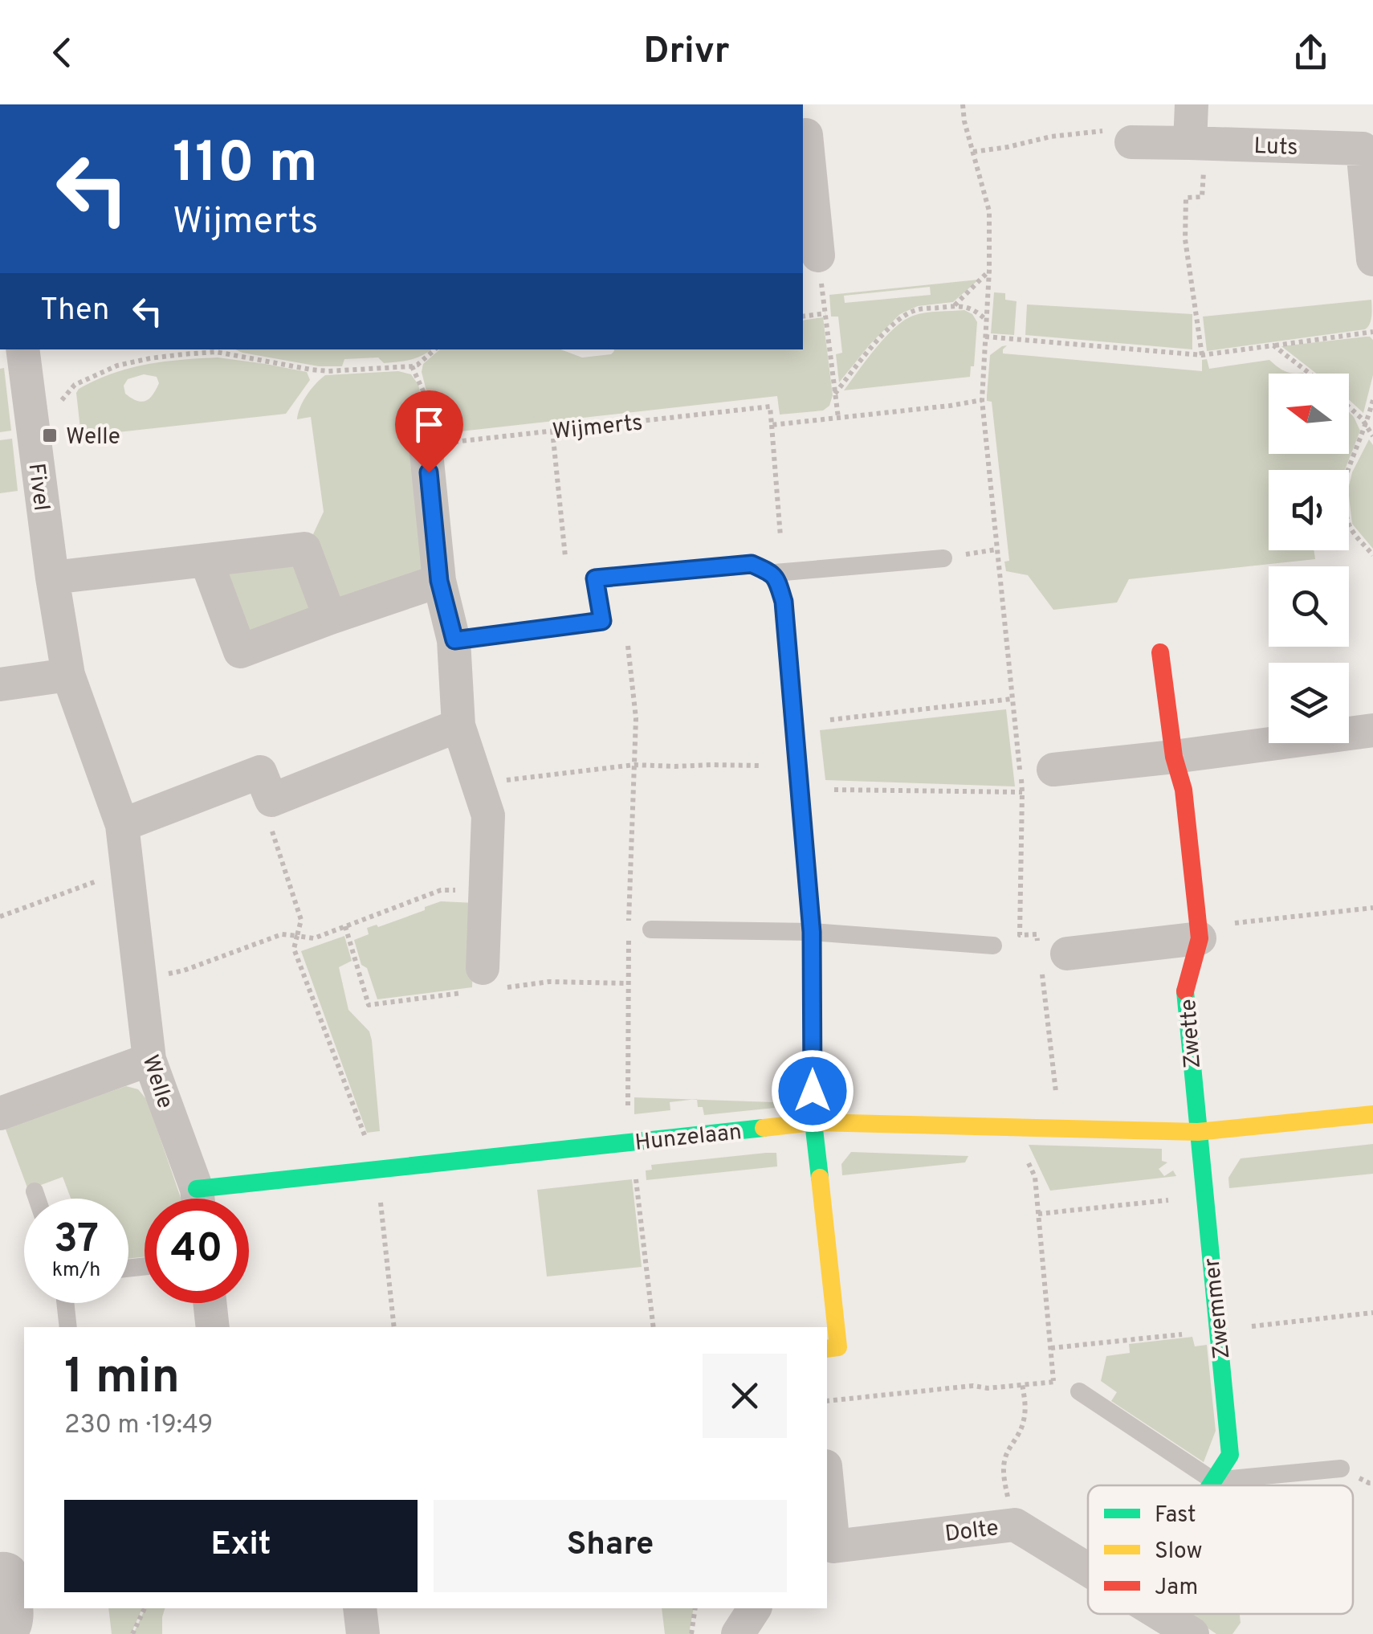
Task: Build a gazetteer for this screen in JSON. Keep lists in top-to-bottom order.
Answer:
{
  "streets": {
    "street": [
      "Luts",
      "Fivel",
      "Zwette",
      "Welle",
      "Hunzelaan",
      "Zwemmer",
      "Dolte"
    ],
    "path": ["Wijmerts"]
  },
  "crossings": [
    ["Fivel", "Welle"],
    ["Zwette", "Hunzelaan"],
    ["Zwette", "Zwemmer"],
    ["Hunzelaan", "Zwemmer"]
  ],
  "places": {
    "transit": ["Welle"]
  },
  "legend": ["Fast", "Slow", "Jam"],
  "north": "left",
  "page": {
    "header": "Drivr",
    "turn": ["110 m", "Wijmerts"],
    "then": "Then",
    "speed": "37 km/h",
    "limit": "40",
    "heading": ["1 min", "230 m · 19:49"],
    "buttons": ["Exit", "Share"]
  }
}
